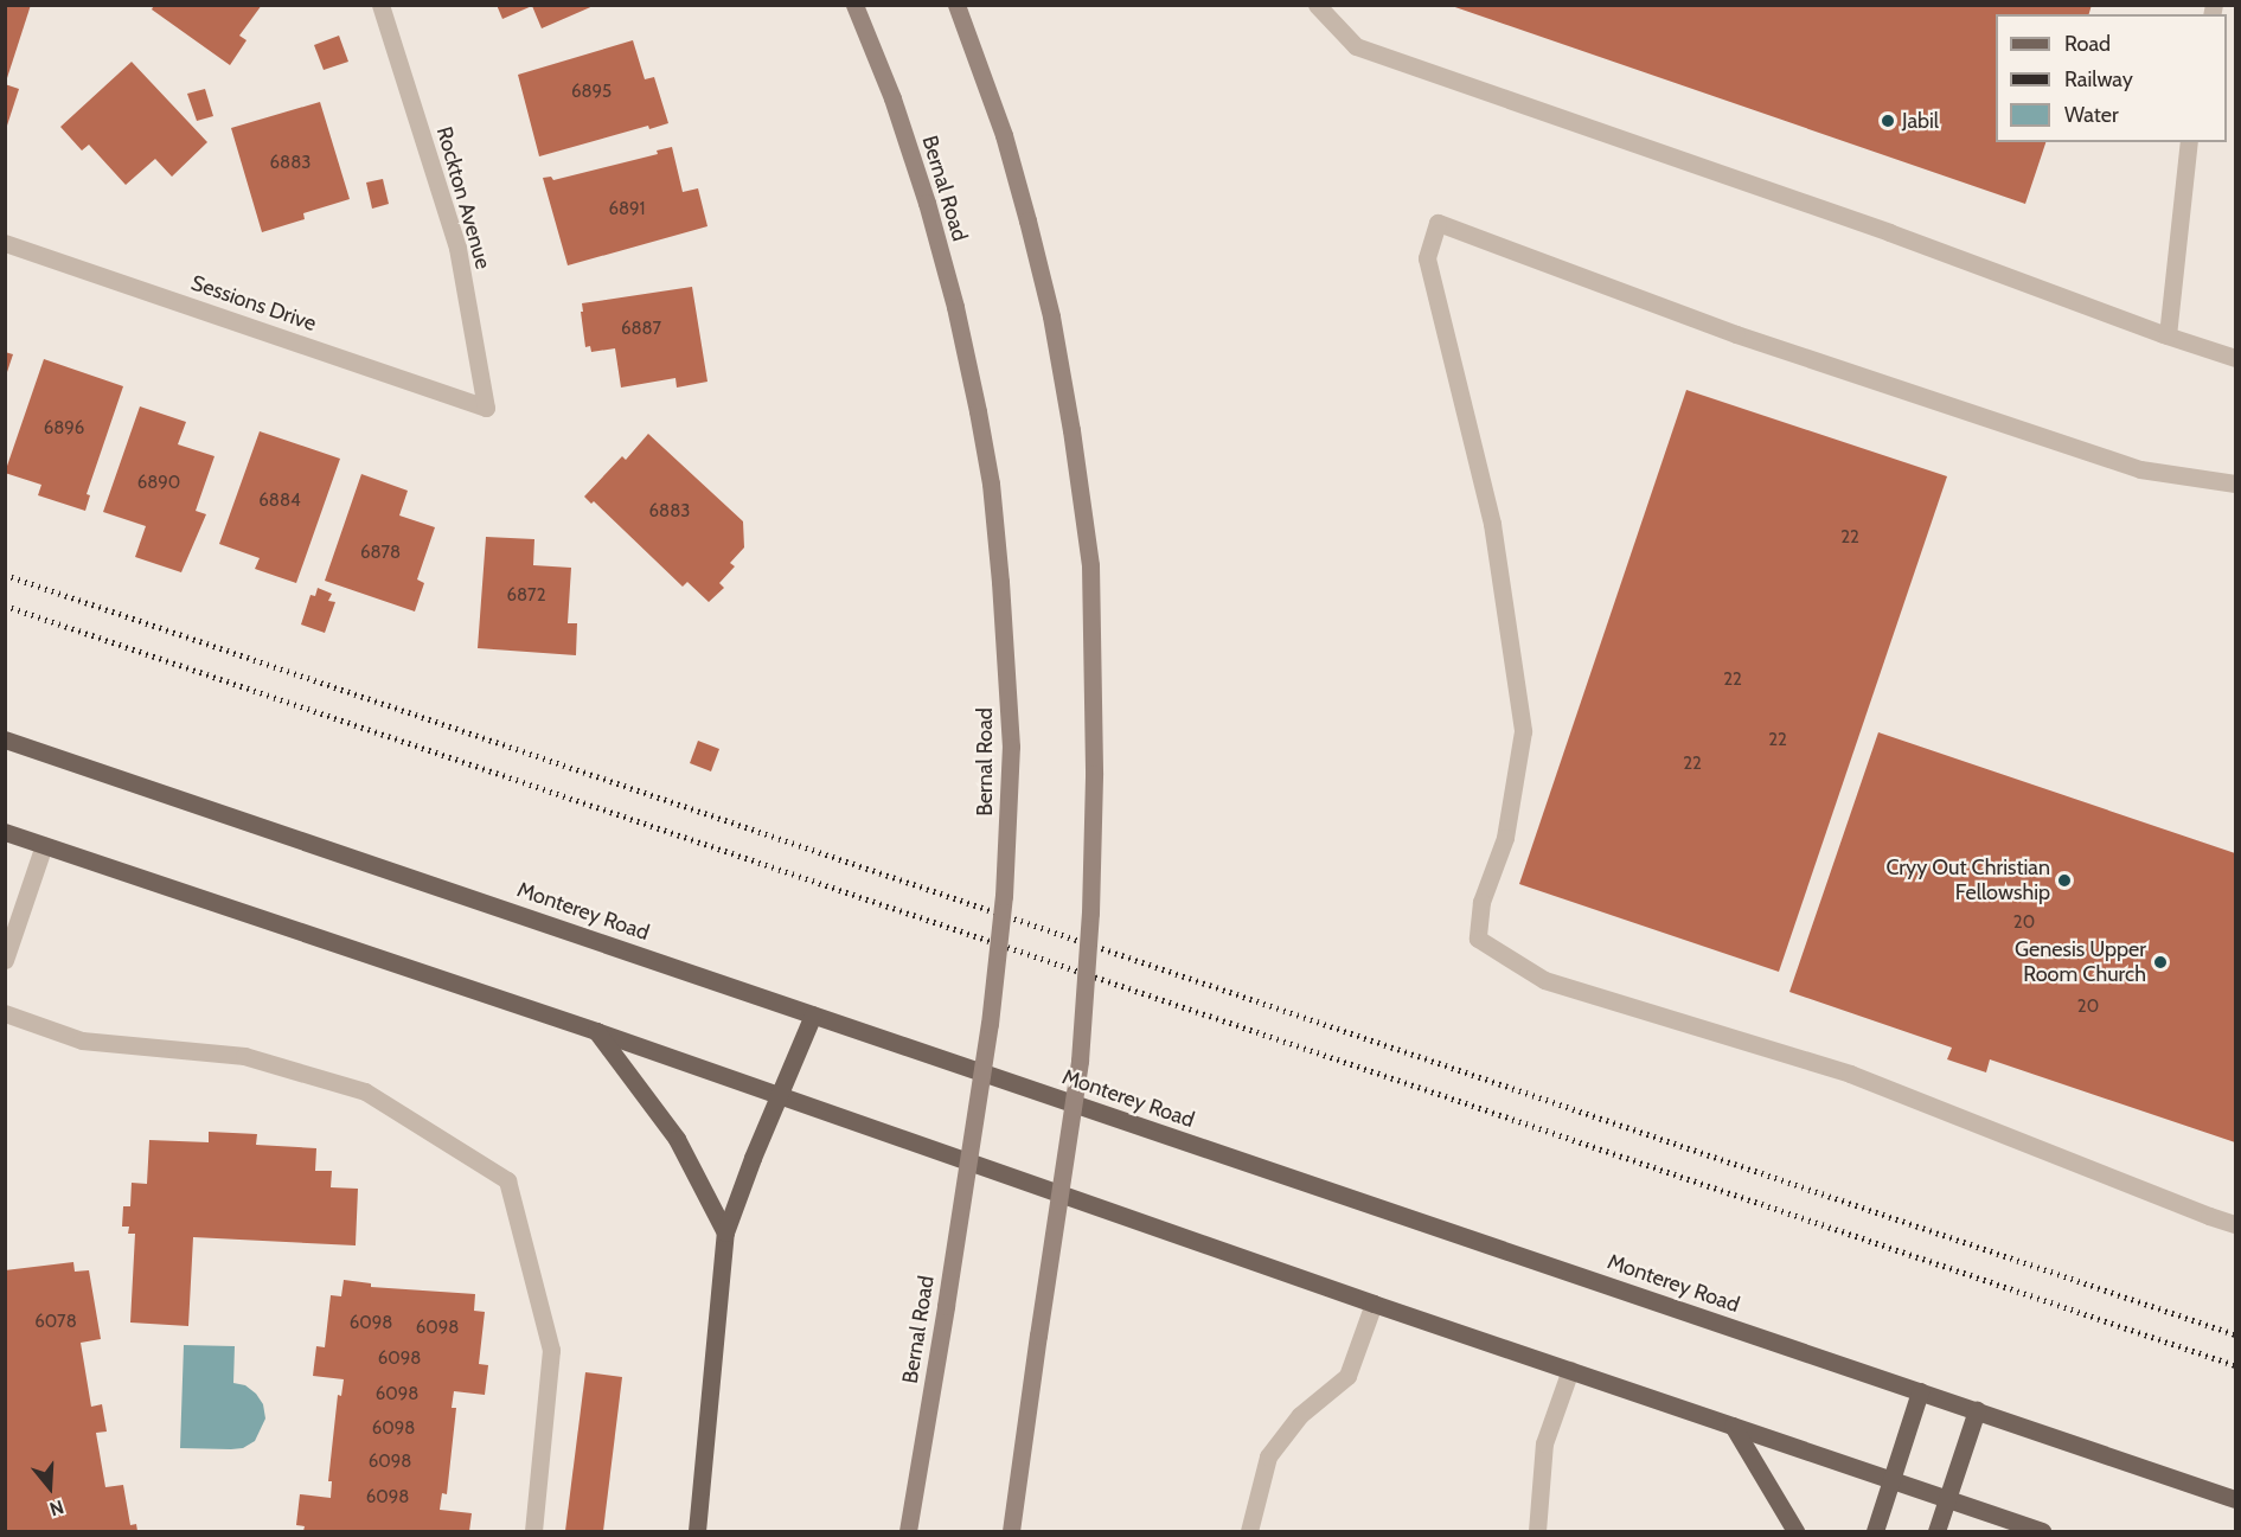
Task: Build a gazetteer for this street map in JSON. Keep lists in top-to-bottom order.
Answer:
{
  "streets": {
    "main road": ["Bernal Road", "Monterey Road"],
    "street": ["Rockton Avenue", "Sessions Drive"]
  },
  "crossings": [
    ["Rockton Avenue", "Sessions Drive"]
  ],
  "places": ["Jabil", "Cryy Out Christian Fellowship", "Genesis Upper Room Church"],
  "house_numbers": [
    "6895",
    "6883",
    "6891",
    "6887",
    "6896",
    "6890",
    "6884",
    "6883",
    "22",
    "6878",
    "6872",
    "22",
    "22",
    "22",
    "20",
    "20",
    "6078",
    "6098",
    "6098",
    "6098",
    "6098",
    "6098",
    "6098",
    "6098"
  ],
  "legend": ["Road", "Railway", "Water"],
  "north": "bottom"
}
